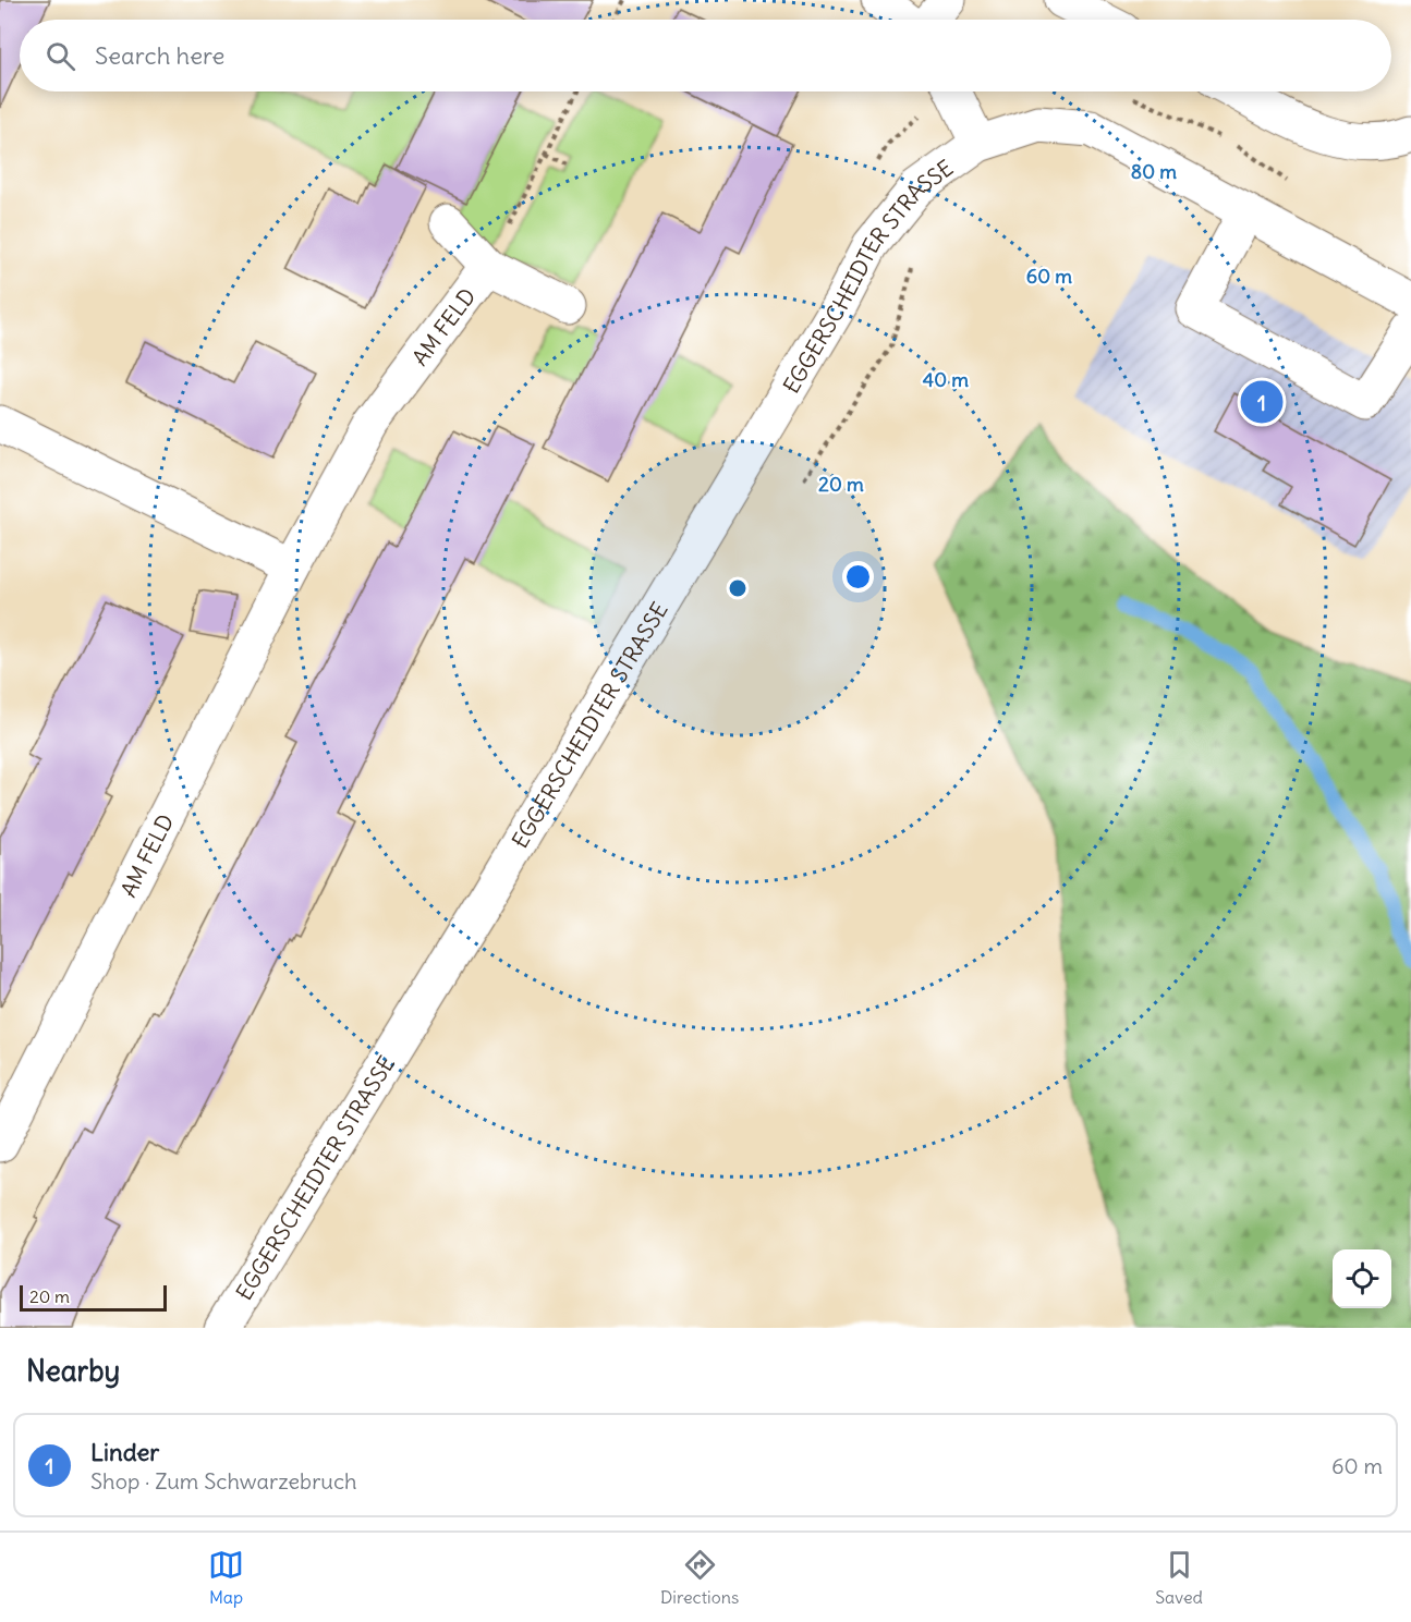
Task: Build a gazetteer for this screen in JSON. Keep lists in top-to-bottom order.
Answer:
{
  "streets": {
    "street": ["EGGERSCHEIDTER STRASSE", "AM FELD"]
  },
  "scale_bar": "20 m",
  "page": {
    "search": "Search here",
    "pins": "1",
    "scale": "20 m",
    "heading": "Nearby",
    "list": [
      {
        "mark": "1",
        "name": "Linder",
        "note": "Shop · Zum Schwarzebruch",
        "value": "60 m"
      }
    ],
    "nav": ["Map", "Directions", "Saved"]
  },
  "rings": [
    "80 m",
    "60 m",
    "40 m",
    "20 m"
  ]
}
